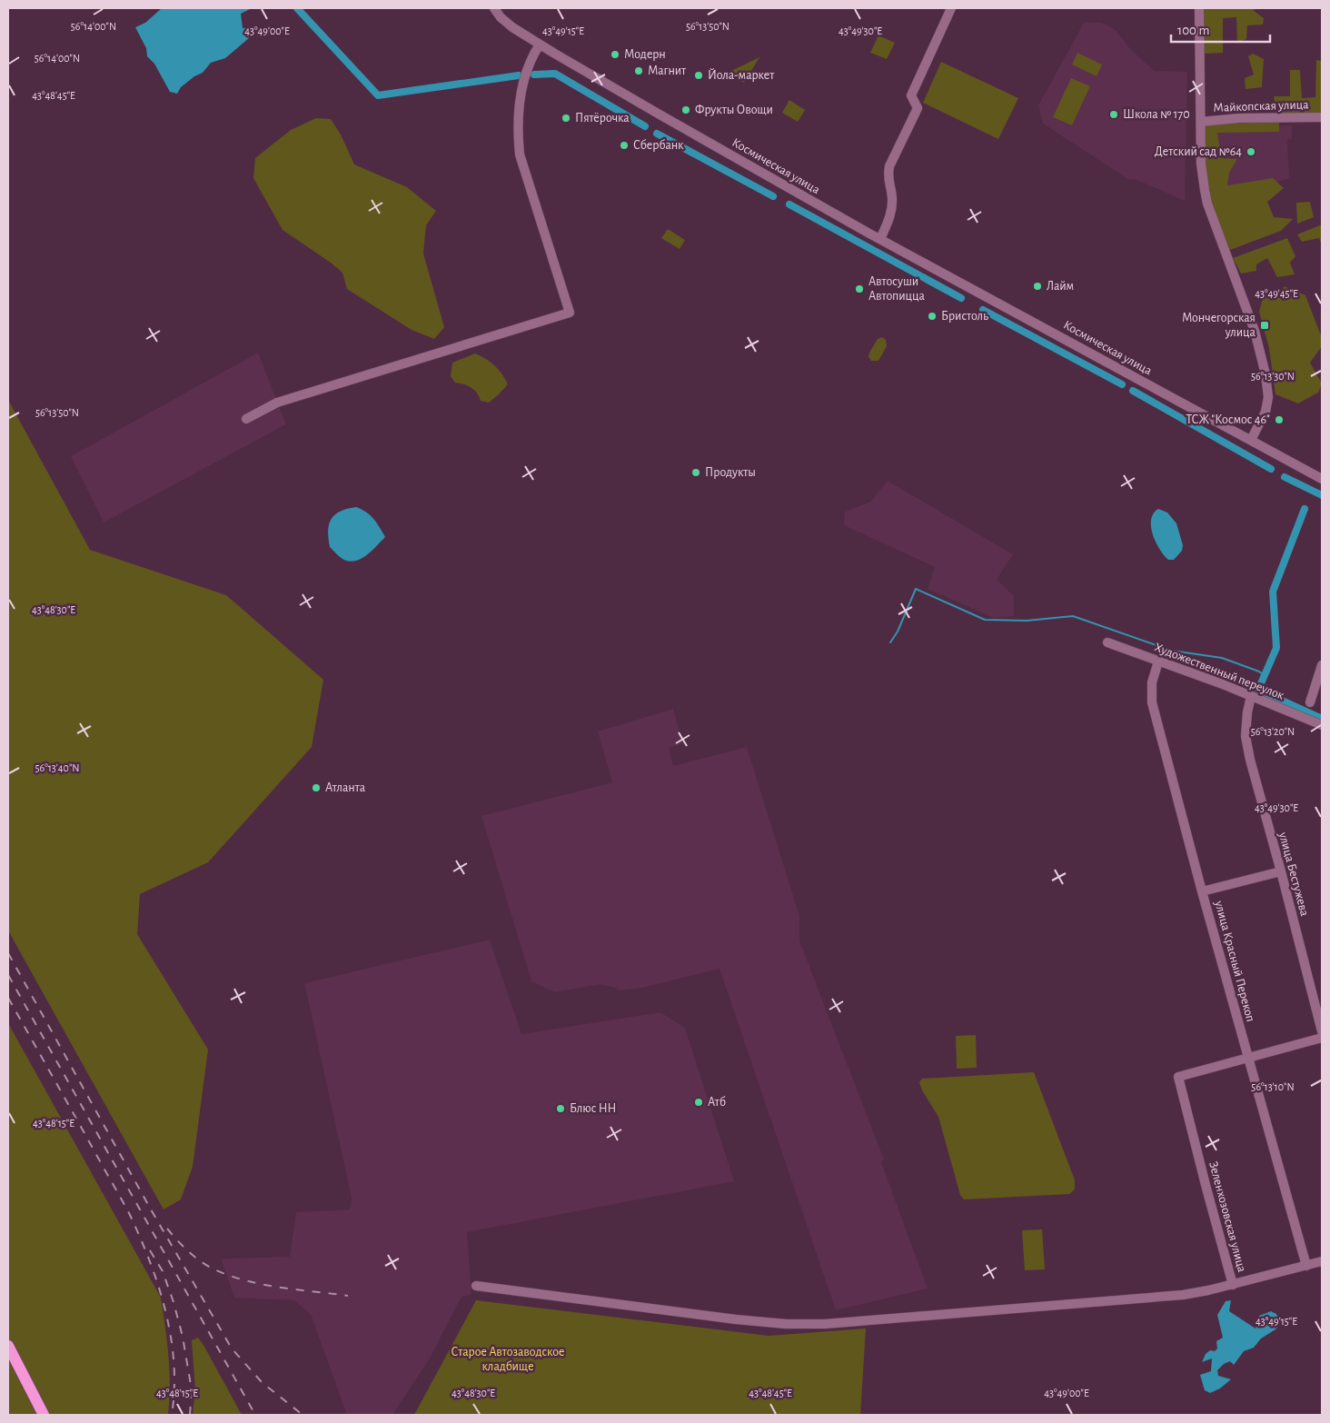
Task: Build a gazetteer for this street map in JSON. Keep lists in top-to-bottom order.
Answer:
{
  "streets": {
    "street": [
      "Майкопская улица",
      "Космическая улица",
      "Художественный переулок",
      "улица Бестужева",
      "улица Красный Перекоп",
      "Зеленхозовская улица"
    ]
  },
  "crossings": [
    ["Художественный переулок", "улица Бестужева"],
    ["Художественный переулок", "улица Красный Перекоп"],
    ["улица Красный Перекоп", "Зеленхозовская улица"]
  ],
  "parks": ["Старое Автозаводское кладбище"],
  "places": {
    "other": [
      "Модерн",
      "Магнит",
      "Йола-маркет",
      "Фрукты Овощи",
      "Школа № 170",
      "Пятёрочка",
      "Сбербанк",
      "Детский сад №64",
      "Лайм",
      "Автосуши Автопицца",
      "Бристоль",
      "ТСЖ \"Космос 46\"",
      "Продукты",
      "Атланта",
      "Атб",
      "Блюс НН"
    ],
    "transit": ["Мончегорская улица"]
  },
  "scale_bar": "100 m",
  "coordinates": [
    "56°13'50\"N",
    "56°14'00\"N",
    "43°49'00\"E",
    "43°49'30\"E",
    "43°49'15\"E",
    "43°48'45\"E",
    "43°49'45\"E",
    "56°13'30\"N",
    "43°48'30\"E",
    "56°13'20\"N",
    "56°13'40\"N",
    "56°13'10\"N",
    "43°48'15\"E"
  ]
}
